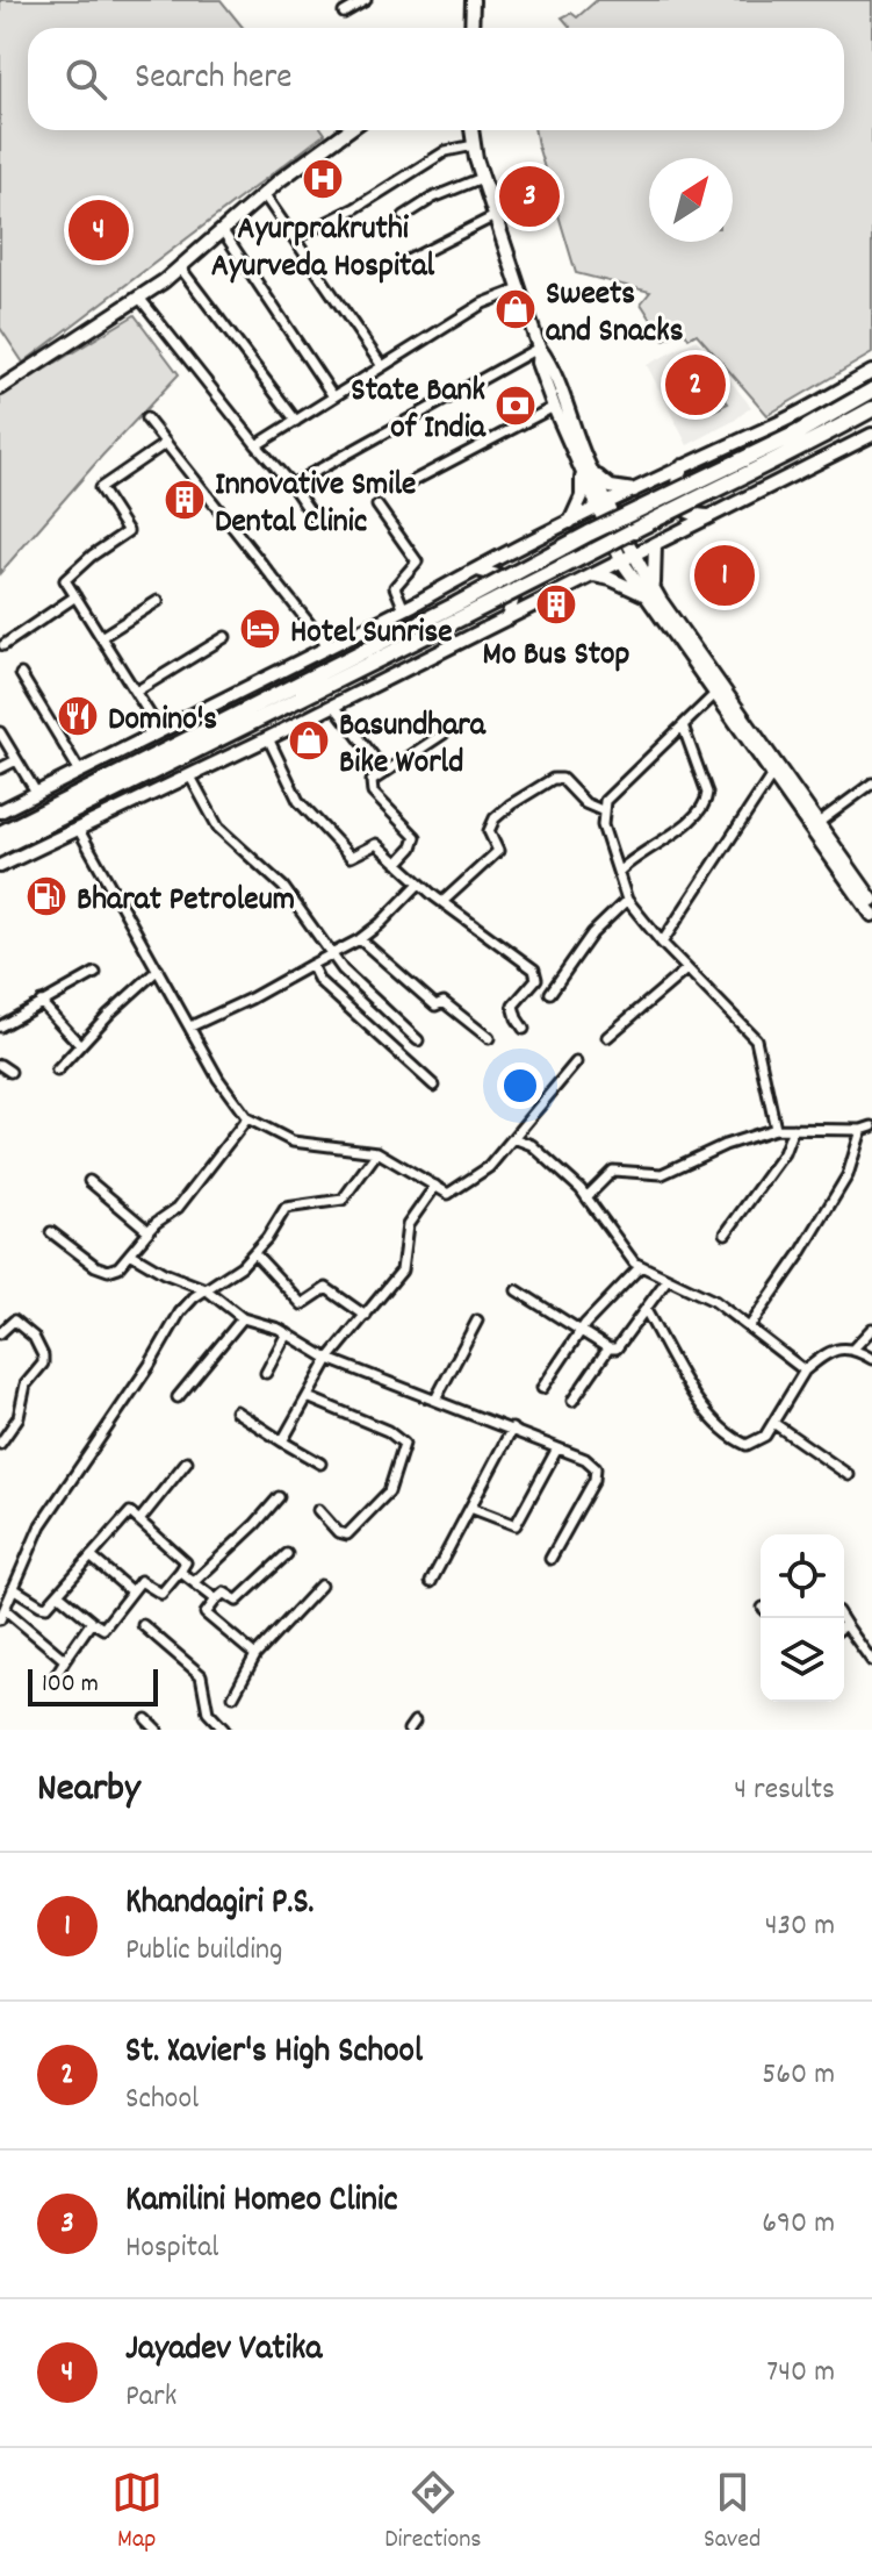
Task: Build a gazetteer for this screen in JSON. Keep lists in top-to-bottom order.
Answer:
{
  "places": {
    "hospital": ["Ayurprakruthi Ayurveda Hospital"],
    "shop": ["Sweets and Snacks", "Basundhara Bike World"],
    "bank": ["State Bank of India"],
    "building": ["Innovative Smile Dental Clinic", "Mo Bus Stop"],
    "hotel": ["Hotel Sunrise"],
    "restaurant": ["Domino's"],
    "fuel station": ["Bharat Petroleum"]
  },
  "scale_bar": "100 m",
  "north": "top right",
  "page": {
    "search": "Search here",
    "pins": [
      "3",
      "4",
      "2",
      "1"
    ],
    "scale": "100 m",
    "heading": ["Nearby", "4 results"],
    "list": [
      {
        "mark": "1",
        "name": "Khandagiri P.S.",
        "note": "Public building",
        "value": "430 m"
      },
      {
        "mark": "2",
        "name": "St. Xavier's High School",
        "note": "School",
        "value": "560 m"
      },
      {
        "mark": "3",
        "name": "Kamilini Homeo Clinic",
        "note": "Hospital",
        "value": "690 m"
      },
      {
        "mark": "4",
        "name": "Jayadev Vatika",
        "note": "Park",
        "value": "740 m"
      }
    ],
    "nav": ["Map", "Directions", "Saved"]
  }
}
